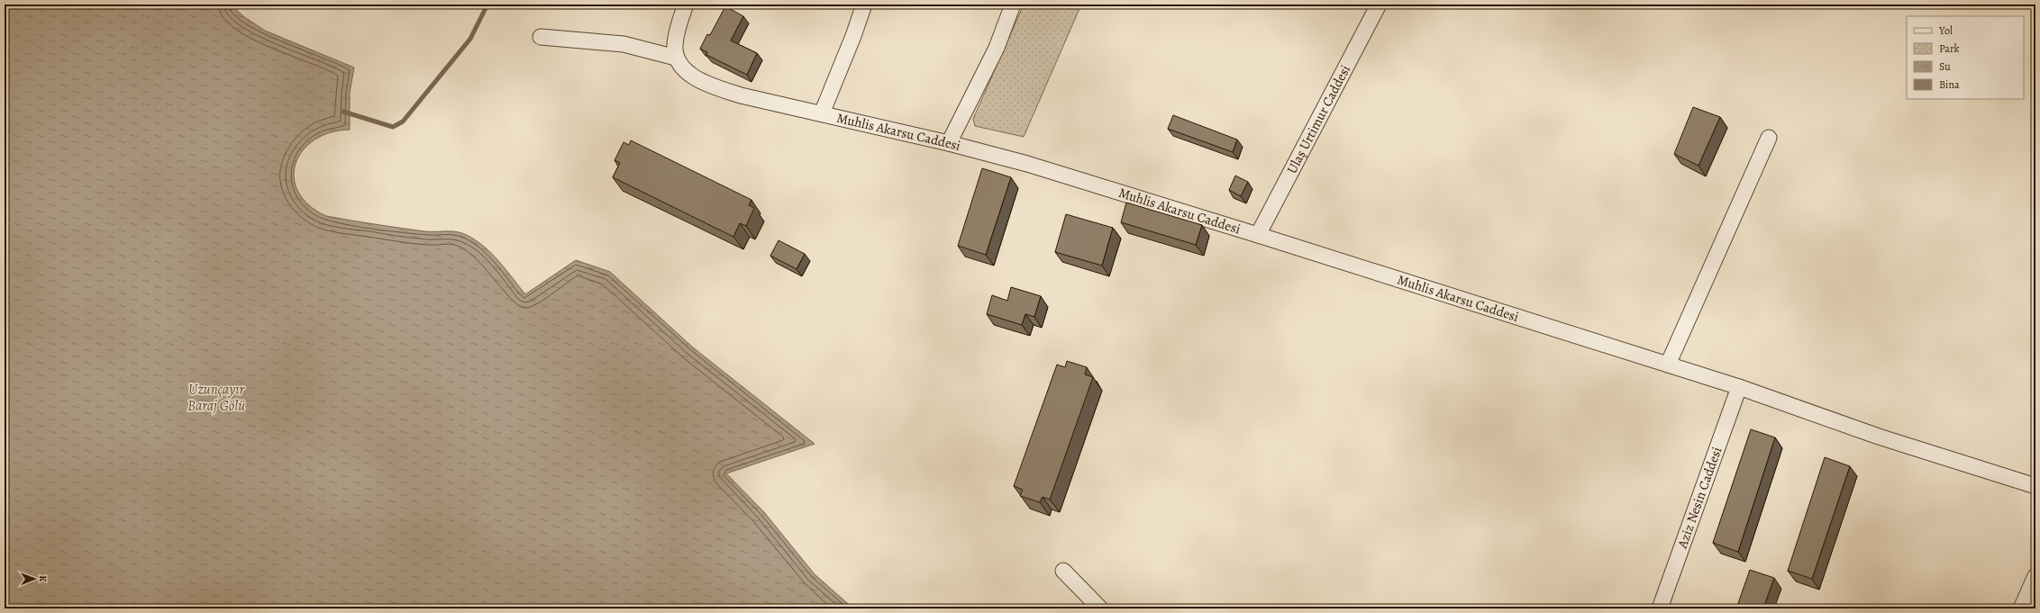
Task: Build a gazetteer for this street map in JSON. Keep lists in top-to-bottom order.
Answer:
{
  "streets": {
    "street": ["Ulaş Urtimur Caddesi", "Muhlis Akarsu Caddesi", "Aziz Nesin Caddesi"]
  },
  "crossings": [
    ["Ulaş Urtimur Caddesi", "Muhlis Akarsu Caddesi"],
    ["Muhlis Akarsu Caddesi", "Aziz Nesin Caddesi"]
  ],
  "water": ["Uzunçayır Baraj Gölü"],
  "legend": [
    "Yol",
    "Park",
    "Su",
    "Bina"
  ],
  "north": "right"
}
